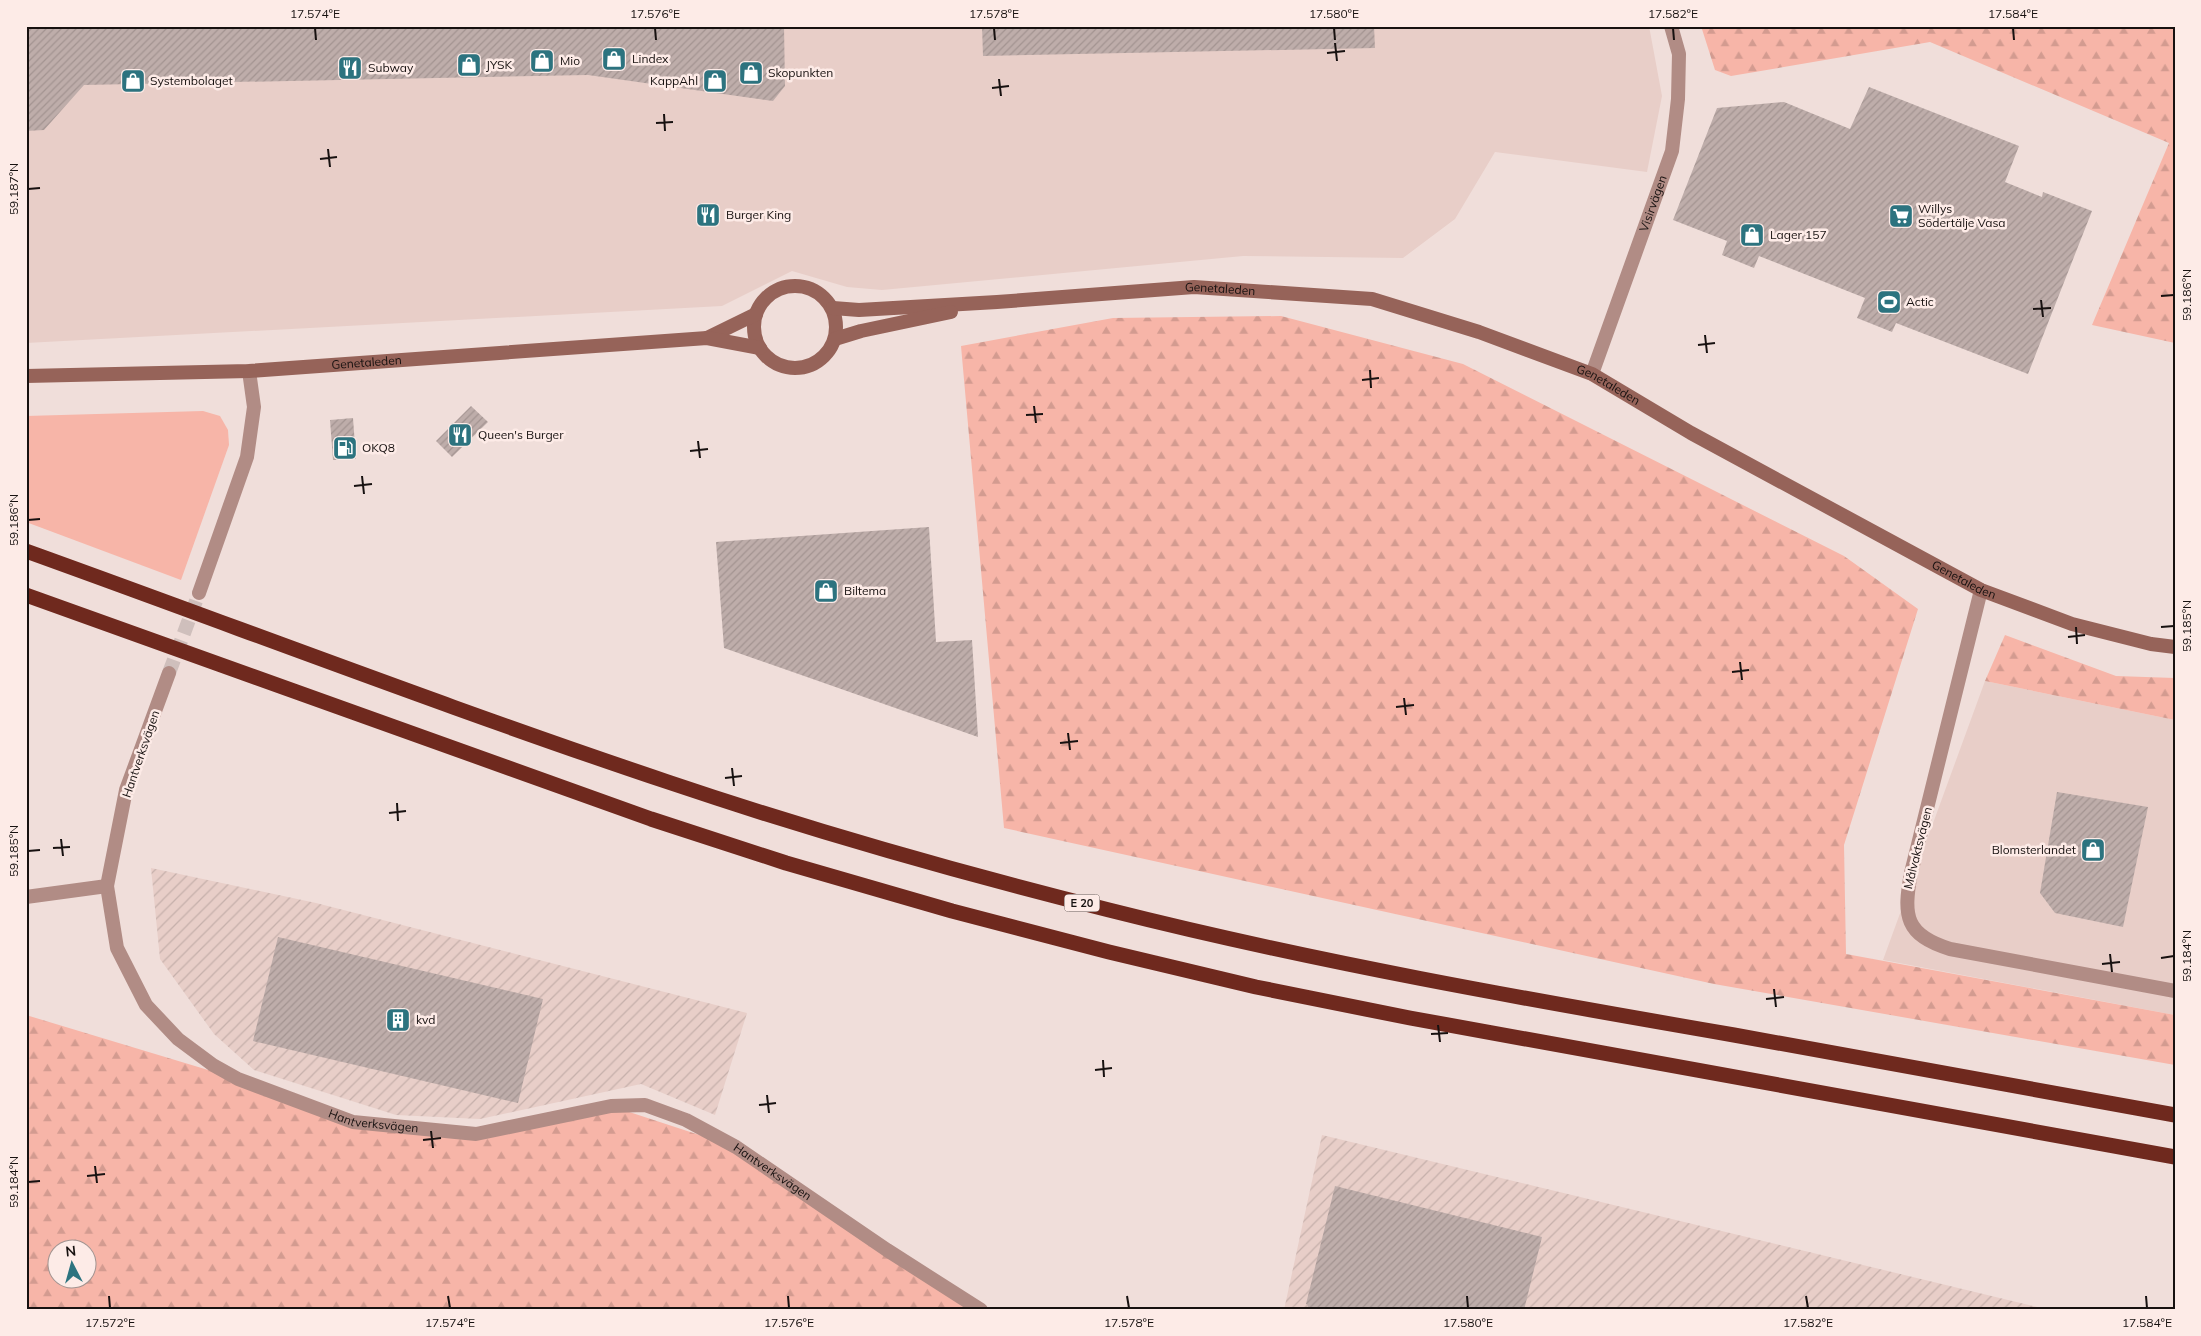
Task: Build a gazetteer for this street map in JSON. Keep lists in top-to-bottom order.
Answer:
{
  "streets": {
    "highway": ["E 20"],
    "main road": ["Genetaleden"],
    "street": ["Visirvägen", "Hantverksvägen", "Målvaktsvägen"]
  },
  "crossings": [
    ["Visirvägen", "Genetaleden"],
    ["Genetaleden", "Målvaktsvägen"]
  ],
  "places": {
    "shop": [
      "Lindex",
      "Mio",
      "JYSK",
      "Skopunkten",
      "Systembolaget",
      "KappAhl",
      "Lager 157",
      "Biltema",
      "Blomsterlandet"
    ],
    "restaurant": ["Subway", "Burger King", "Queen's Burger"],
    "supermarket": ["Willys Södertälje Vasa"],
    "sports": ["Actic"],
    "fuel station": ["OKQ8"],
    "building": ["kvd"]
  },
  "north": "top",
  "coordinates": [
    "17.574°E",
    "17.576°E",
    "17.578°E",
    "17.580°E",
    "17.582°E",
    "17.584°E",
    "59.187°N",
    "59.186°N",
    "59.185°N",
    "59.184°N",
    "17.572°E"
  ]
}
